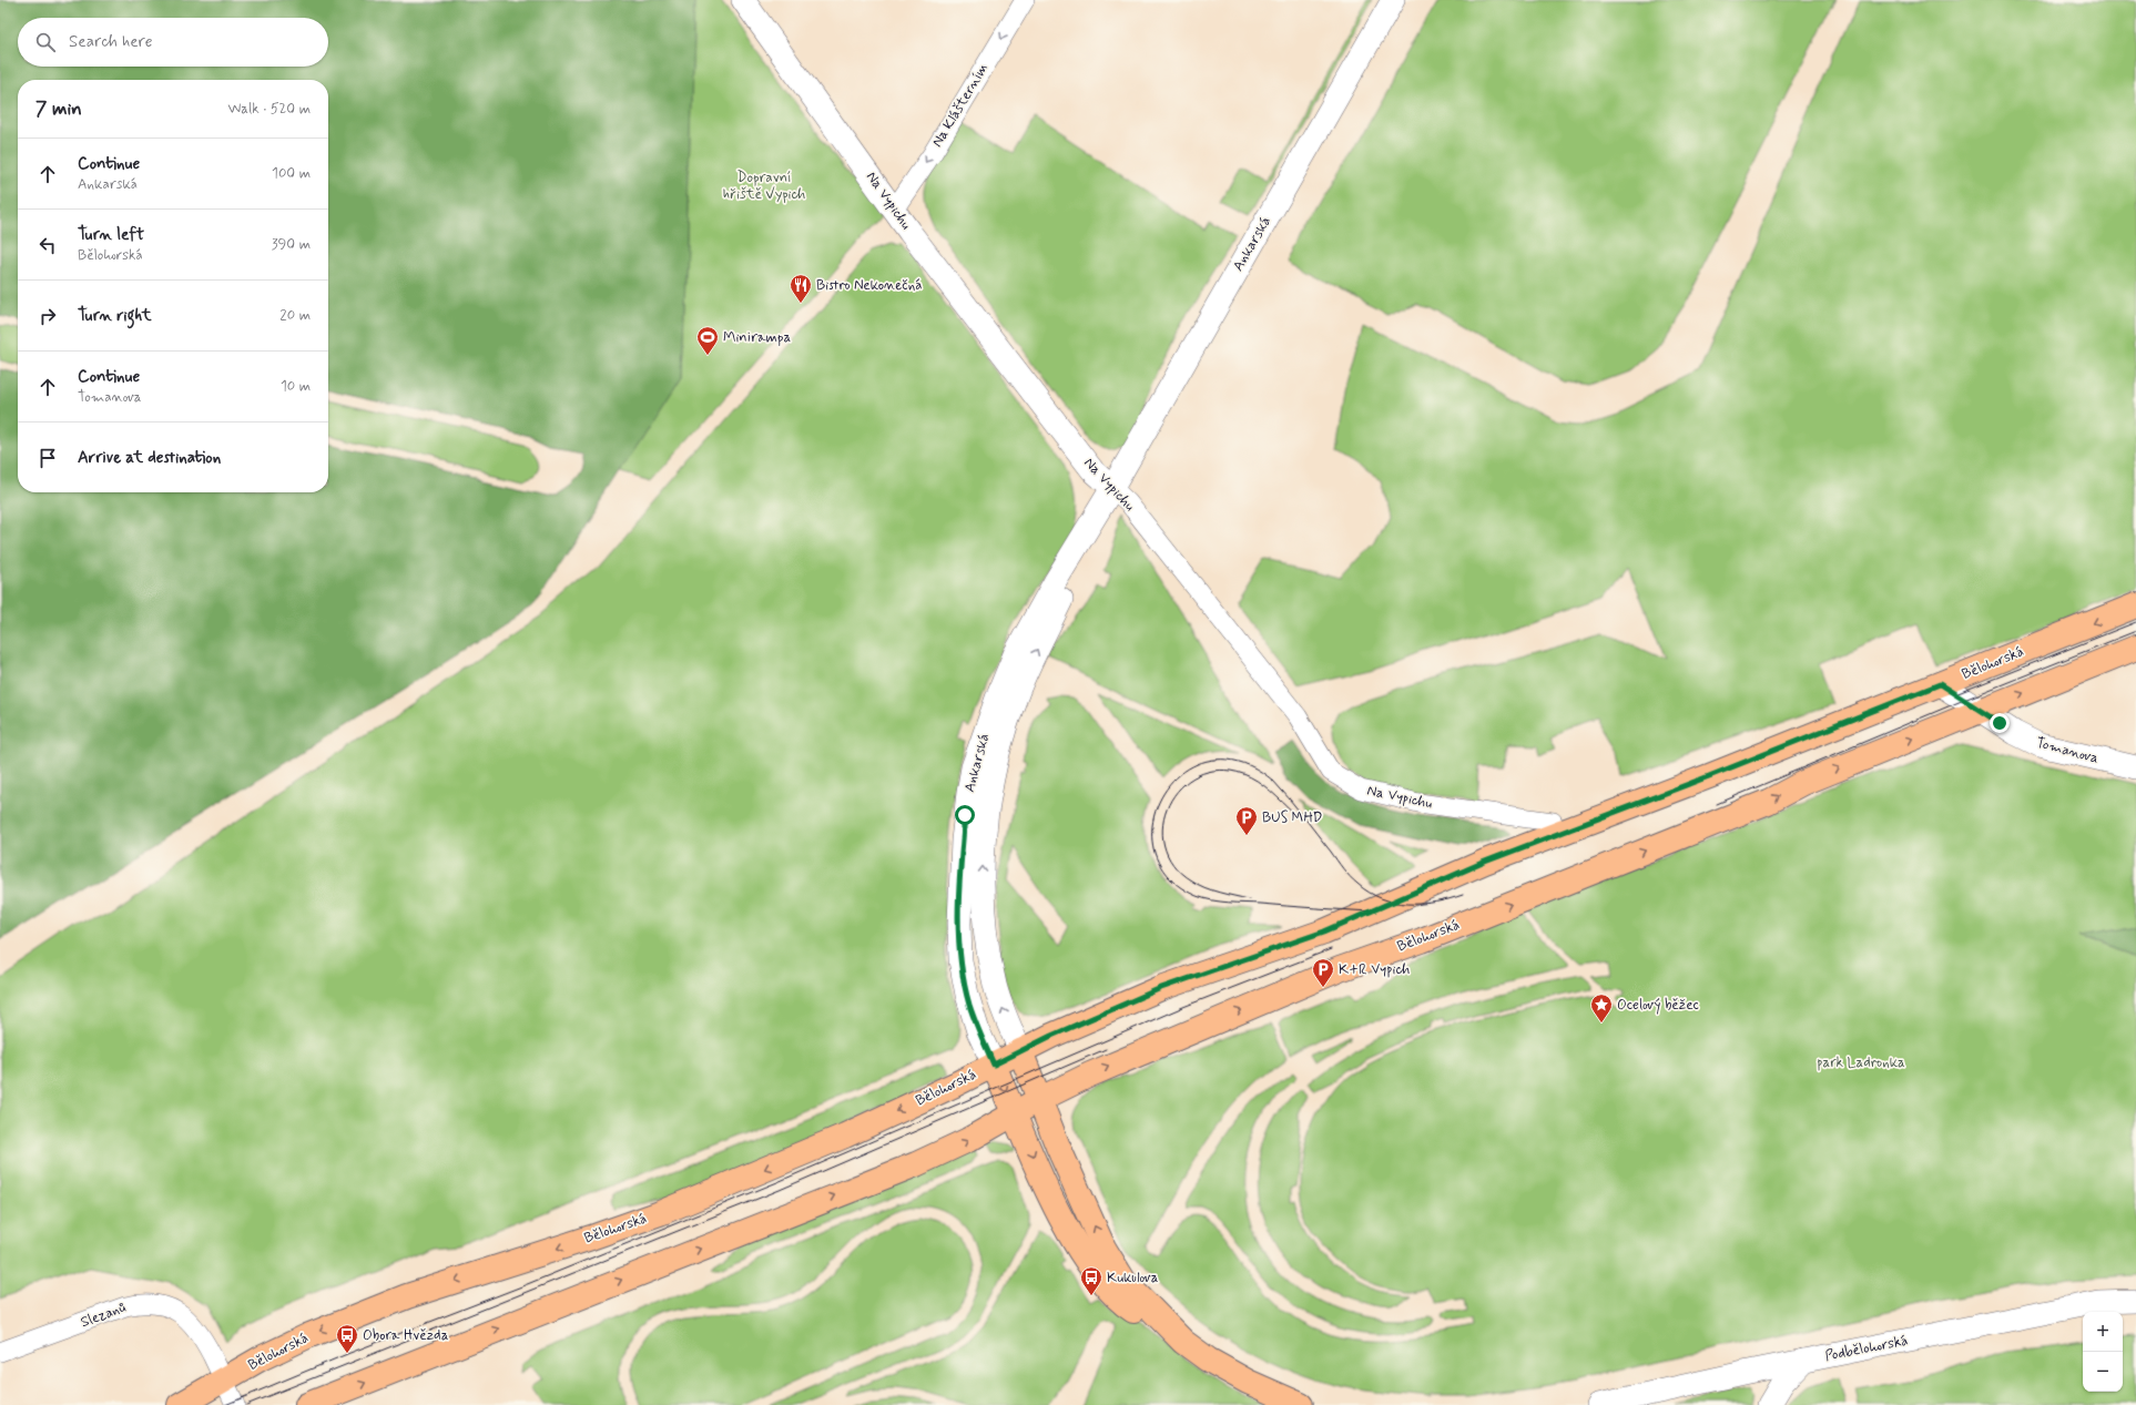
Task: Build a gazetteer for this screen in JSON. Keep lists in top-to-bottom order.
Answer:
{
  "streets": {
    "main road": ["Bělohorská"],
    "street": [
      "Na Klášterním",
      "Na Vypichu",
      "Ankarská",
      "Tomanova",
      "Slezanů",
      "Podbělohorská"
    ]
  },
  "crossings": [
    ["Na Klášterním", "Na Vypichu"],
    ["Na Vypichu", "Ankarská"],
    ["Na Vypichu", "Bělohorská"],
    ["Ankarská", "Bělohorská"],
    ["Bělohorská", "Tomanova"],
    ["Bělohorská", "Slezanů"]
  ],
  "one_way": ["Na Klášterním"],
  "parks": ["Dopravní hřiště Vypich", "park Ladronka"],
  "places": {
    "restaurant": ["Bistro Nekonečná"],
    "sports": ["Minirampa"],
    "parking": ["BUS MHD", "K+R Vypich"],
    "place": ["Ocelový běžec"],
    "bus stop": ["Kukulova", "Obora Hvězda"]
  },
  "page": {
    "search": "Search here",
    "heading": ["7 min", "Walk · 520 m"],
    "list": [
      ["Continue", "Ankarská", "100 m"],
      ["Turn left", "Bělohorská", "390 m"],
      ["Turn right", "20 m"],
      ["Continue", "Tomanova", "10 m"],
      "Arrive at destination"
    ],
    "map_buttons": ["+", "−"]
  }
}
